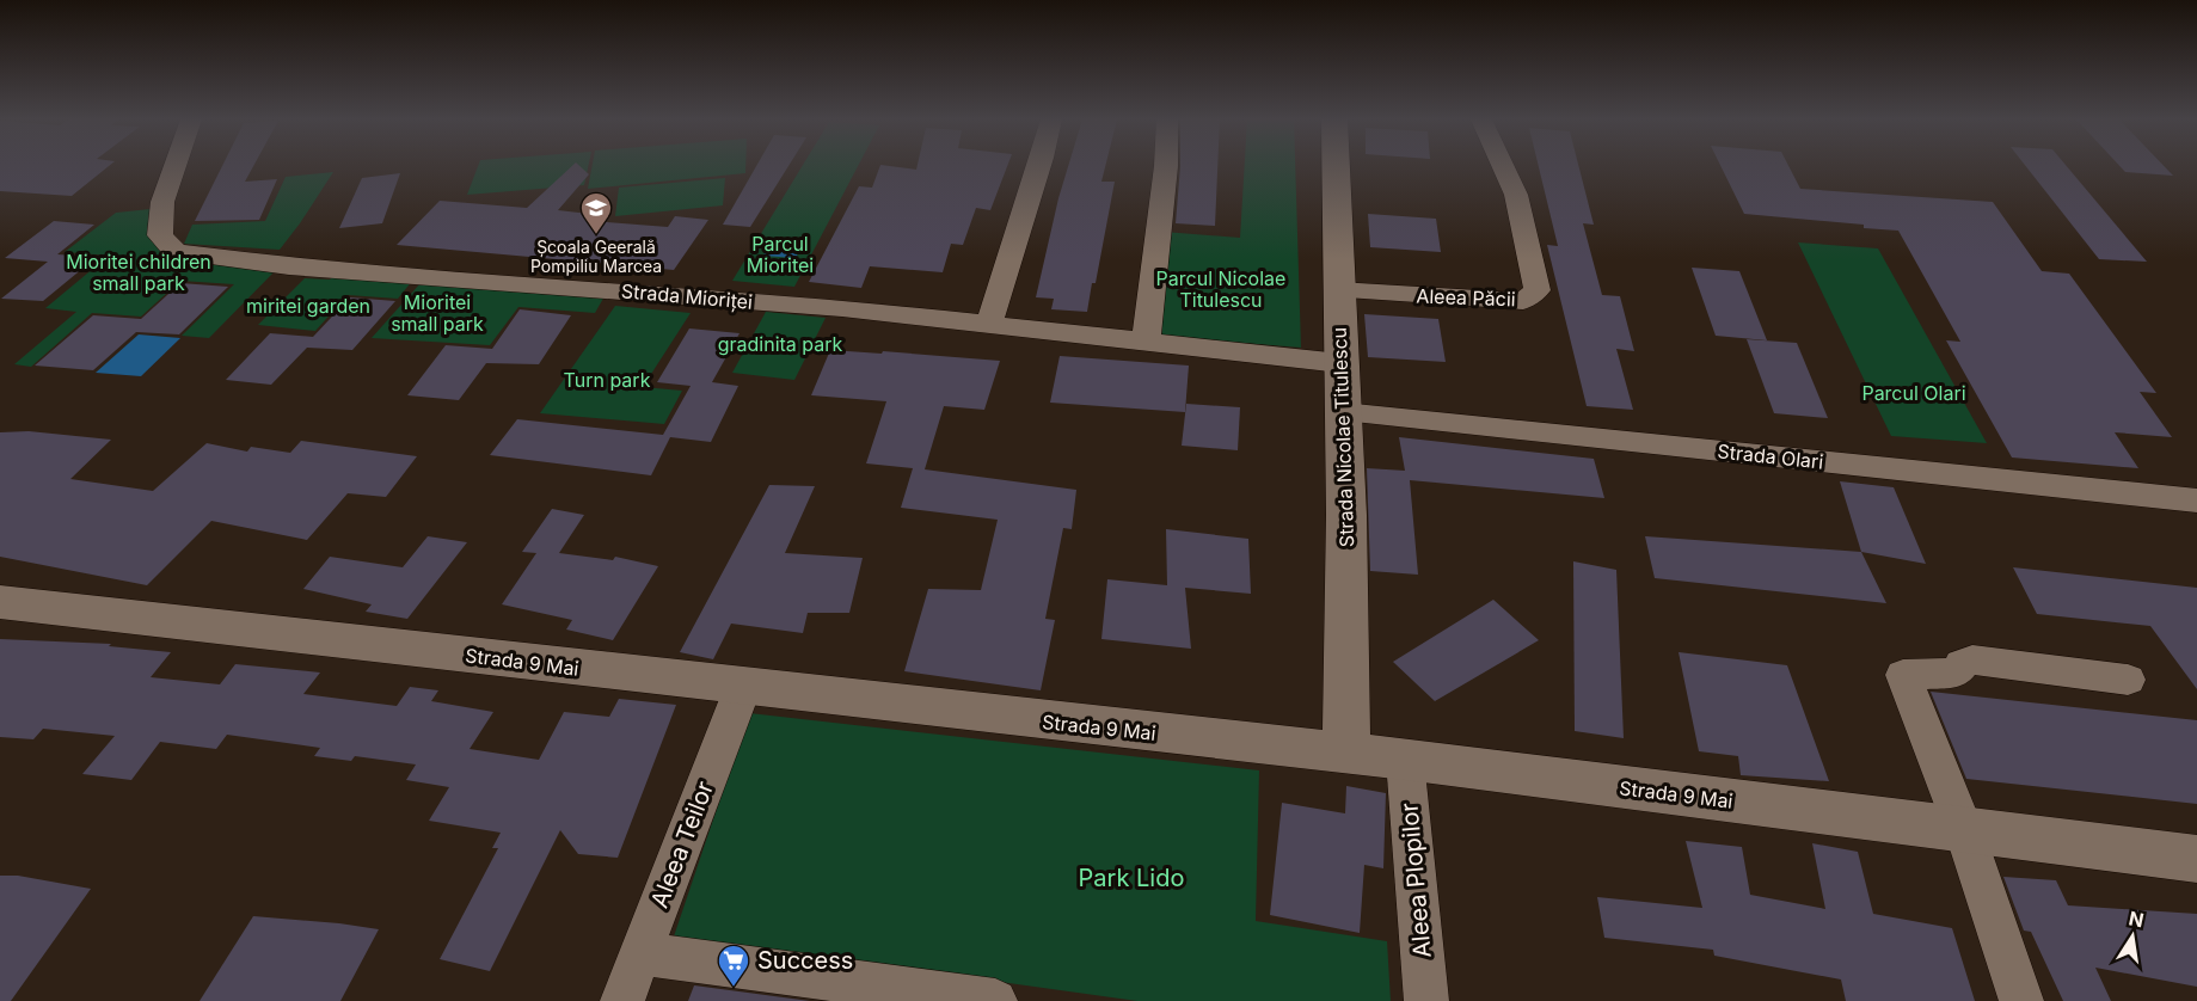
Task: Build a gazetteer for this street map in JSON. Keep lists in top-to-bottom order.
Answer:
{
  "streets": {
    "main road": ["Strada Nicolae Titulescu", "Strada 9 Mai"],
    "street": [
      "Strada Mioriței",
      "Aleea Păcii",
      "Strada Olari",
      "Aleea Teilor",
      "Aleea Plopilor"
    ]
  },
  "crossings": [
    ["Strada Mioriței", "Strada Nicolae Titulescu"],
    ["Aleea Păcii", "Strada Nicolae Titulescu"],
    ["Strada Nicolae Titulescu", "Strada Olari"],
    ["Strada Nicolae Titulescu", "Strada 9 Mai"],
    ["Strada 9 Mai", "Aleea Teilor"],
    ["Strada 9 Mai", "Aleea Plopilor"]
  ],
  "parks": [
    "Parcul Mioritei",
    "Mioritei children small park",
    "Parcul Nicolae Titulescu",
    "Mioritei small park",
    "miritei garden",
    "gradinita park",
    "Turn park",
    "Parcul Olari",
    "Park Lido"
  ],
  "places": {
    "school or university": ["Școala Geerală Pompiliu Marcea"],
    "supermarket": ["Success"]
  },
  "north": "top"
}
